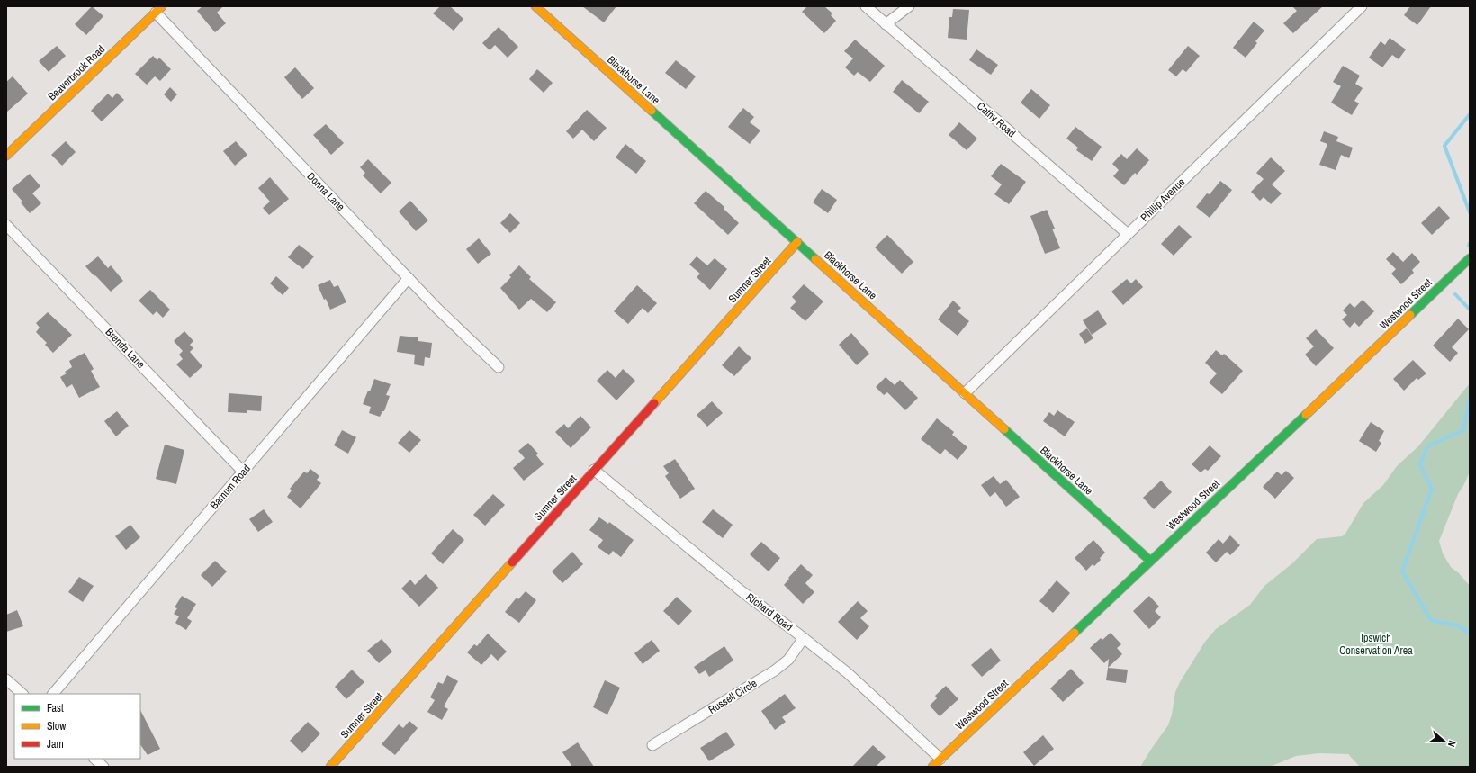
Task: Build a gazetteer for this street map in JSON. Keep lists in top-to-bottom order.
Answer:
{
  "streets": {
    "street": [
      "Beaverbrook Road",
      "Blackhorse Lane",
      "Cathy Road",
      "Donna Lane",
      "Phillip Avenue",
      "Sumner Street",
      "Westwood Street",
      "Brenda Lane",
      "Barnum Road",
      "Richard Road",
      "Russell Circle"
    ]
  },
  "crossings": [
    ["Beaverbrook Road", "Donna Lane"],
    ["Blackhorse Lane", "Phillip Avenue"],
    ["Blackhorse Lane", "Sumner Street"],
    ["Blackhorse Lane", "Westwood Street"],
    ["Cathy Road", "Phillip Avenue"],
    ["Donna Lane", "Barnum Road"],
    ["Sumner Street", "Richard Road"],
    ["Westwood Street", "Richard Road"],
    ["Brenda Lane", "Barnum Road"],
    ["Richard Road", "Russell Circle"]
  ],
  "parks": ["Ipswich Conservation Area"],
  "legend": ["Fast", "Slow", "Jam"],
  "north": "right"
}
